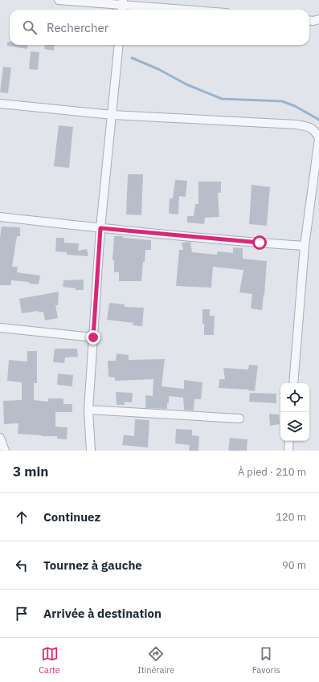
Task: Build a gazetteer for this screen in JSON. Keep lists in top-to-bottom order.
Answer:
{
  "page": {
    "search": "Rechercher",
    "heading": ["3 min", "À pied · 210 m"],
    "list": [
      ["Continuez", "120 m"],
      ["Tournez à gauche", "90 m"],
      "Arrivée à destination"
    ],
    "nav": ["Carte", "Itinéraire", "Favoris"]
  }
}
